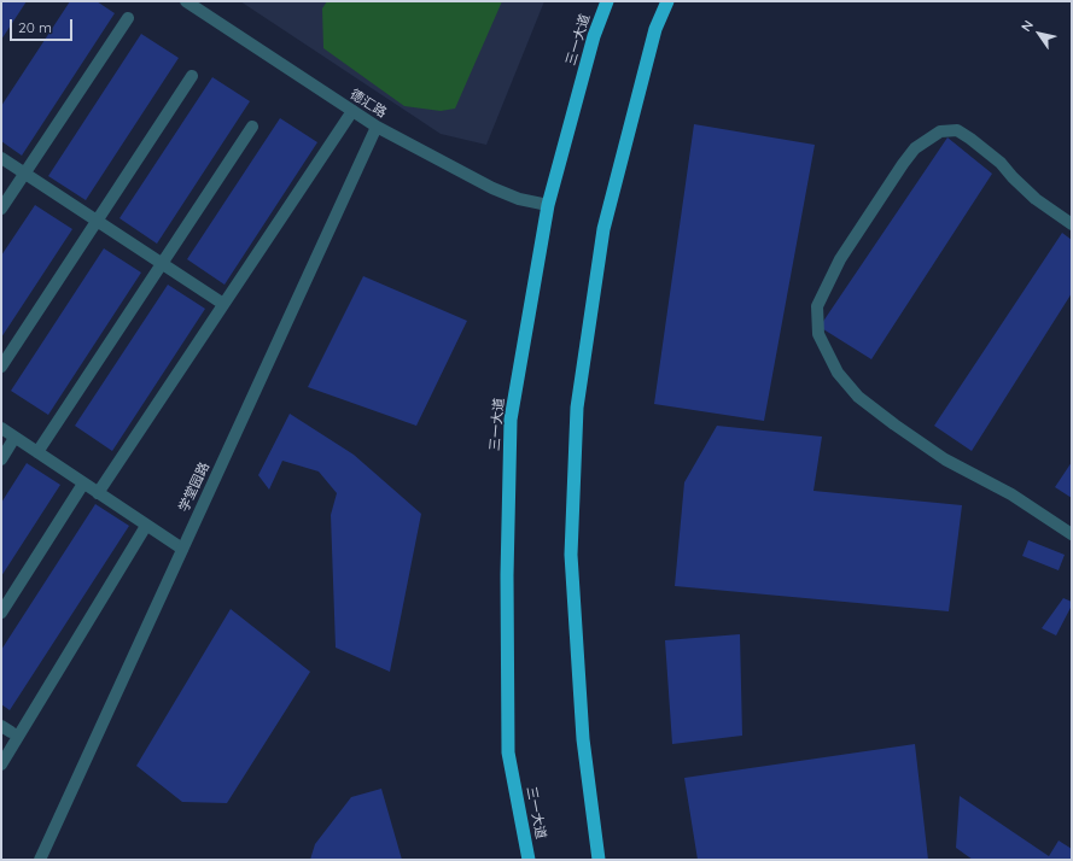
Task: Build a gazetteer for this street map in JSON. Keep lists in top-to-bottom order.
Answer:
{
  "streets": {
    "highway": ["三一大道"],
    "street": ["德汇路", "学堂园路"]
  },
  "crossings": [
    ["三一大道", "德汇路"],
    ["德汇路", "学堂园路"]
  ],
  "scale_bar": "20 m",
  "north": "top left"
}
